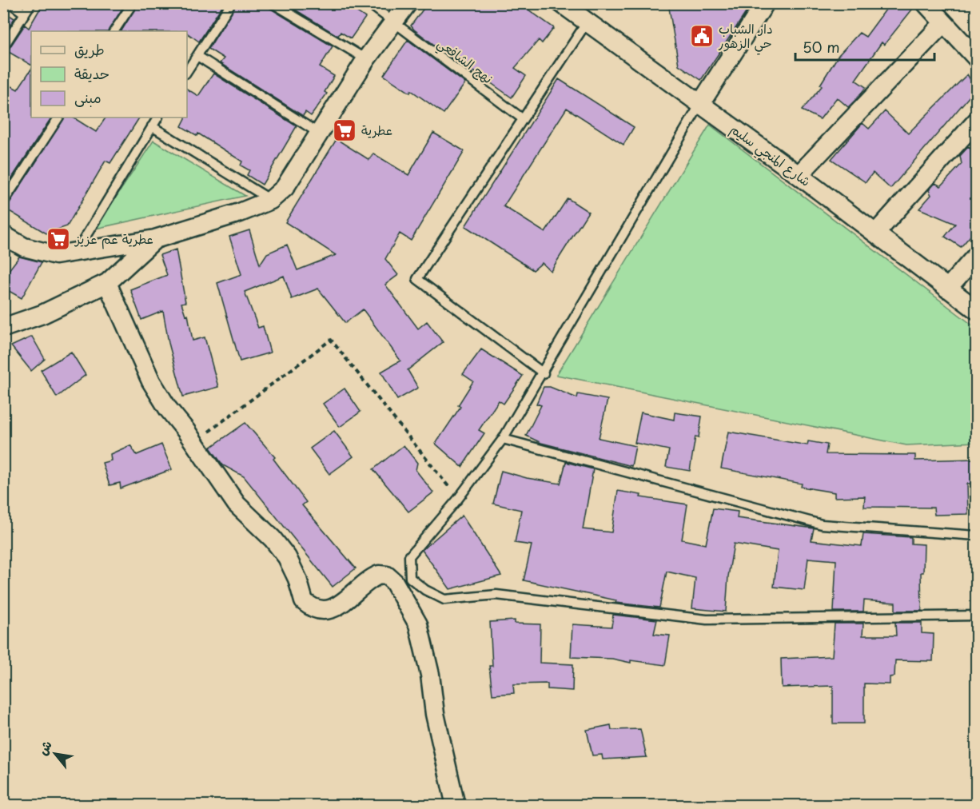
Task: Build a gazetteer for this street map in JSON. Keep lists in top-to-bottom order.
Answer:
{
  "streets": {
    "street": ["شارع المنجي سليم"],
    "lane": ["نهج الشافعي"]
  },
  "places": {
    "public building": ["دار الشباب حي الزهور"],
    "supermarket": ["عطرية", "عطرية عم عزيز"]
  },
  "legend": ["طريق", "حديقة", "مبنى"],
  "scale_bar": "50 m",
  "north": "top left"
}
